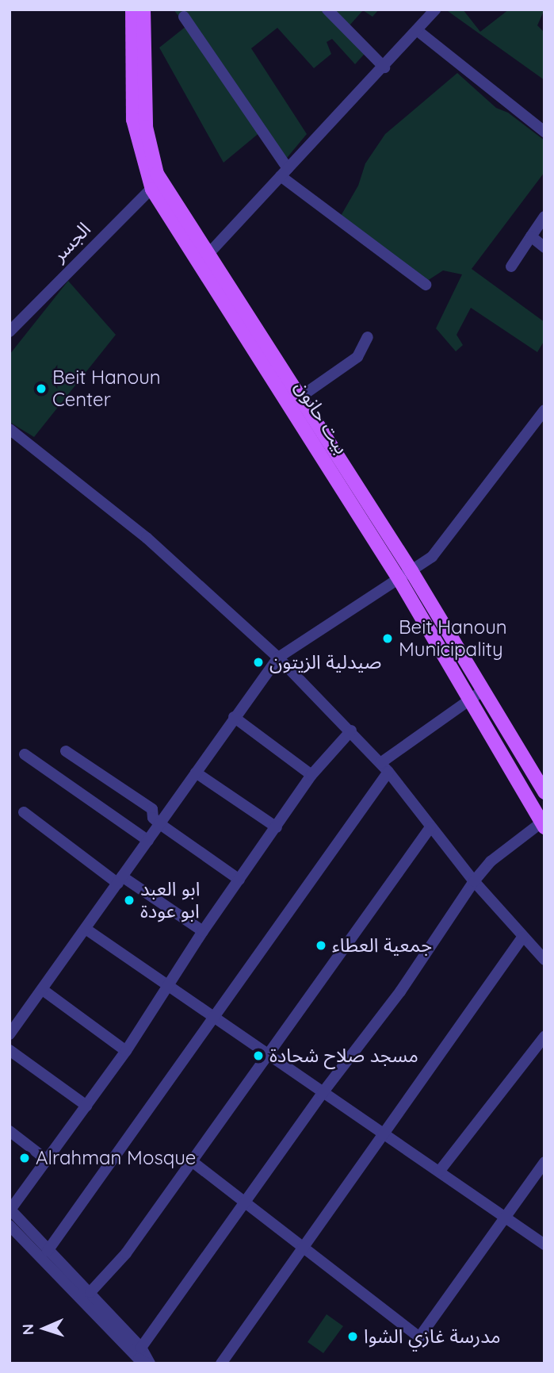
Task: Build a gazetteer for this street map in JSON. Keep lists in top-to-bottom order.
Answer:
{
  "streets": {
    "main road": ["بيت حانون"],
    "street": ["الجسر"]
  },
  "crossings": [
    ["الجسر", "بيت حانون"]
  ],
  "places": [
    "Beit Hanoun Center",
    "Beit Hanoun Municipality",
    "صيدلية الزيتون",
    "ابو العبد ابو عودة",
    "جمعية العطاء",
    "مسجد صلاح شحادة",
    "Alrahman Mosque",
    "مدرسة غازي الشوا"
  ],
  "north": "left"
}
